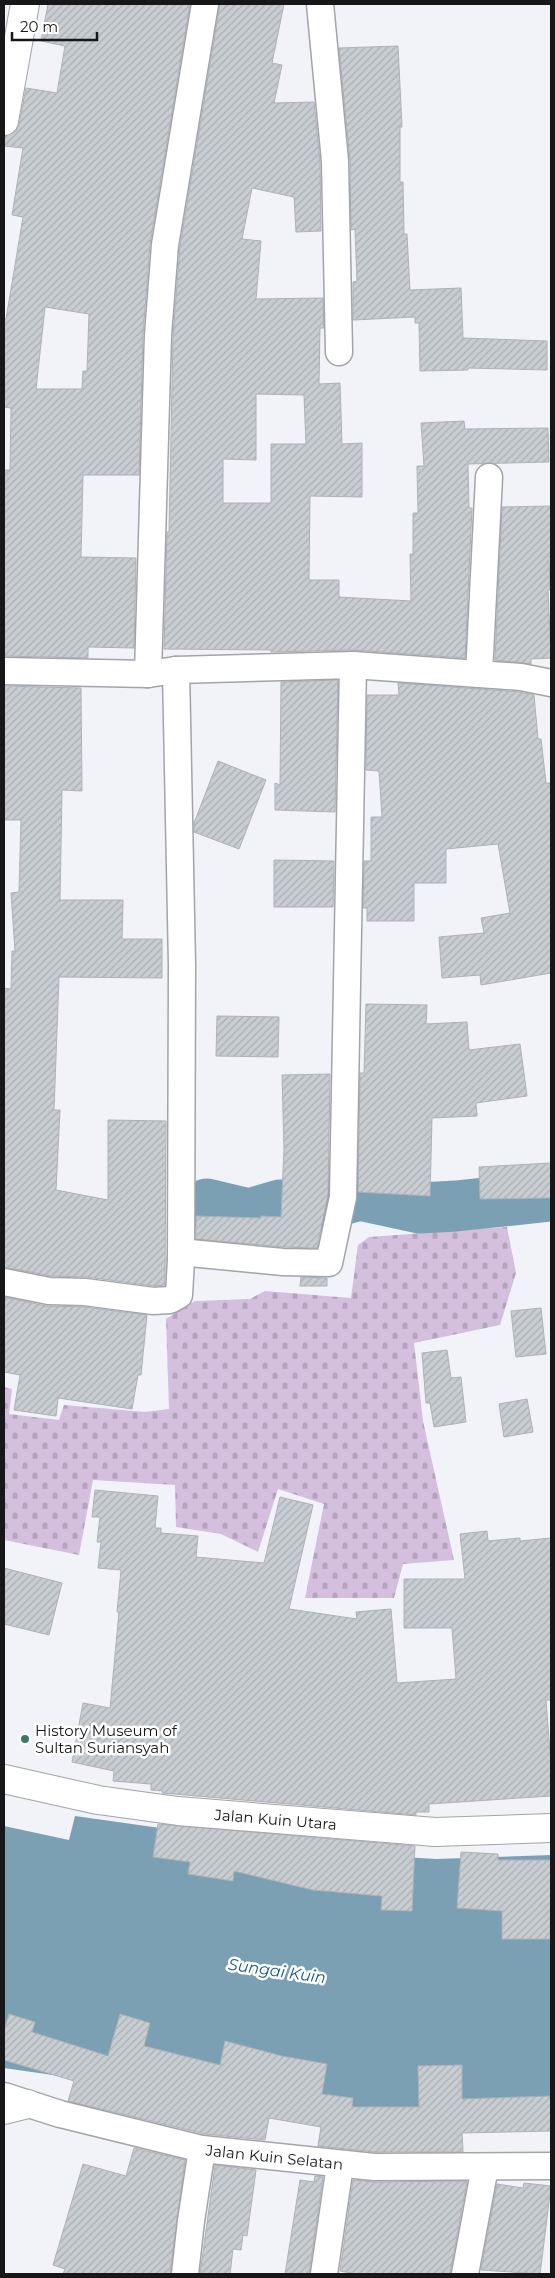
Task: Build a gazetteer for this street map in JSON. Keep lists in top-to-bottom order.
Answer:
{
  "streets": {
    "street": ["Jalan Kuin Utara", "Jalan Kuin Selatan"]
  },
  "water": ["Sungai Kuin"],
  "places": ["History Museum of Sultan Suriansyah"],
  "scale_bar": "20 m"
}
